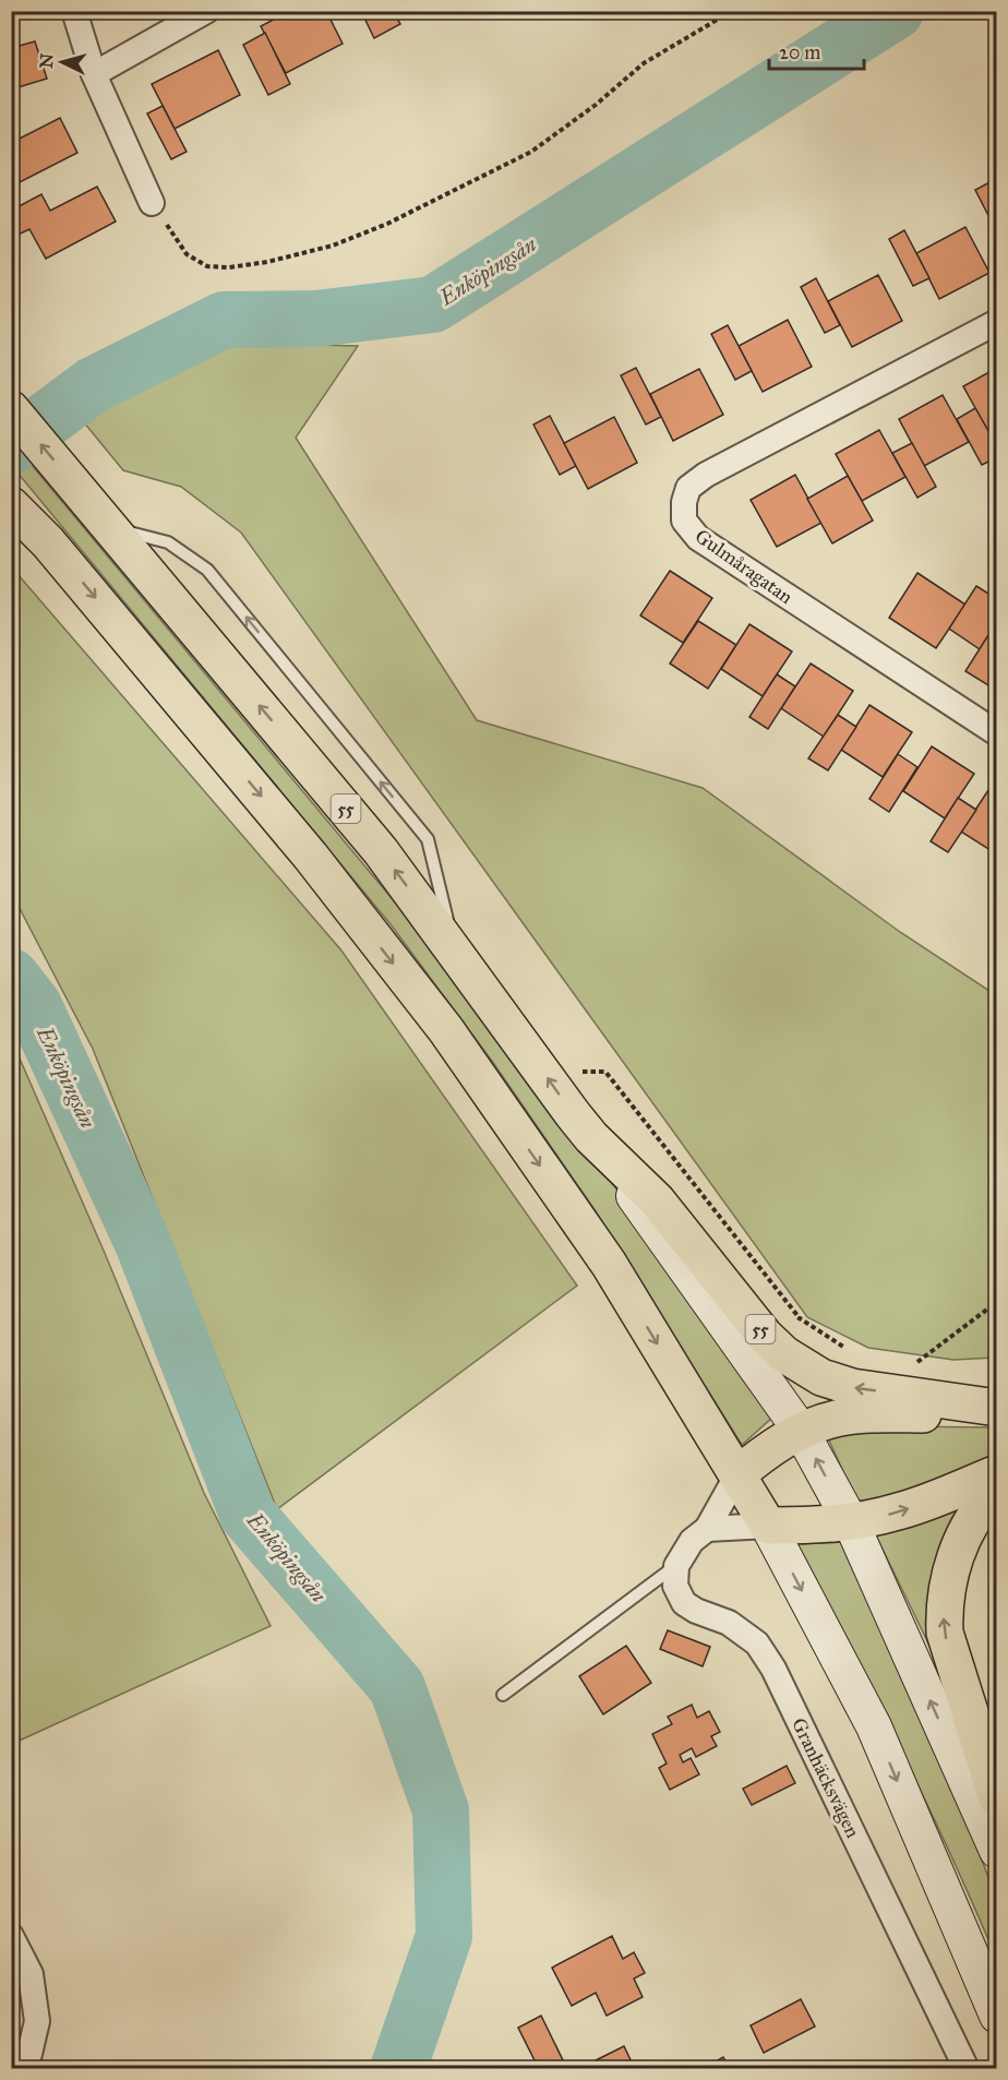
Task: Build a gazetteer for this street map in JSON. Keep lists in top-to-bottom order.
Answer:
{
  "streets": {
    "main road": ["55"],
    "street": ["Gulmåragatan", "Granhäcksvägen"]
  },
  "water": ["Enköpingsån"],
  "scale_bar": "20 m",
  "north": "left"
}
